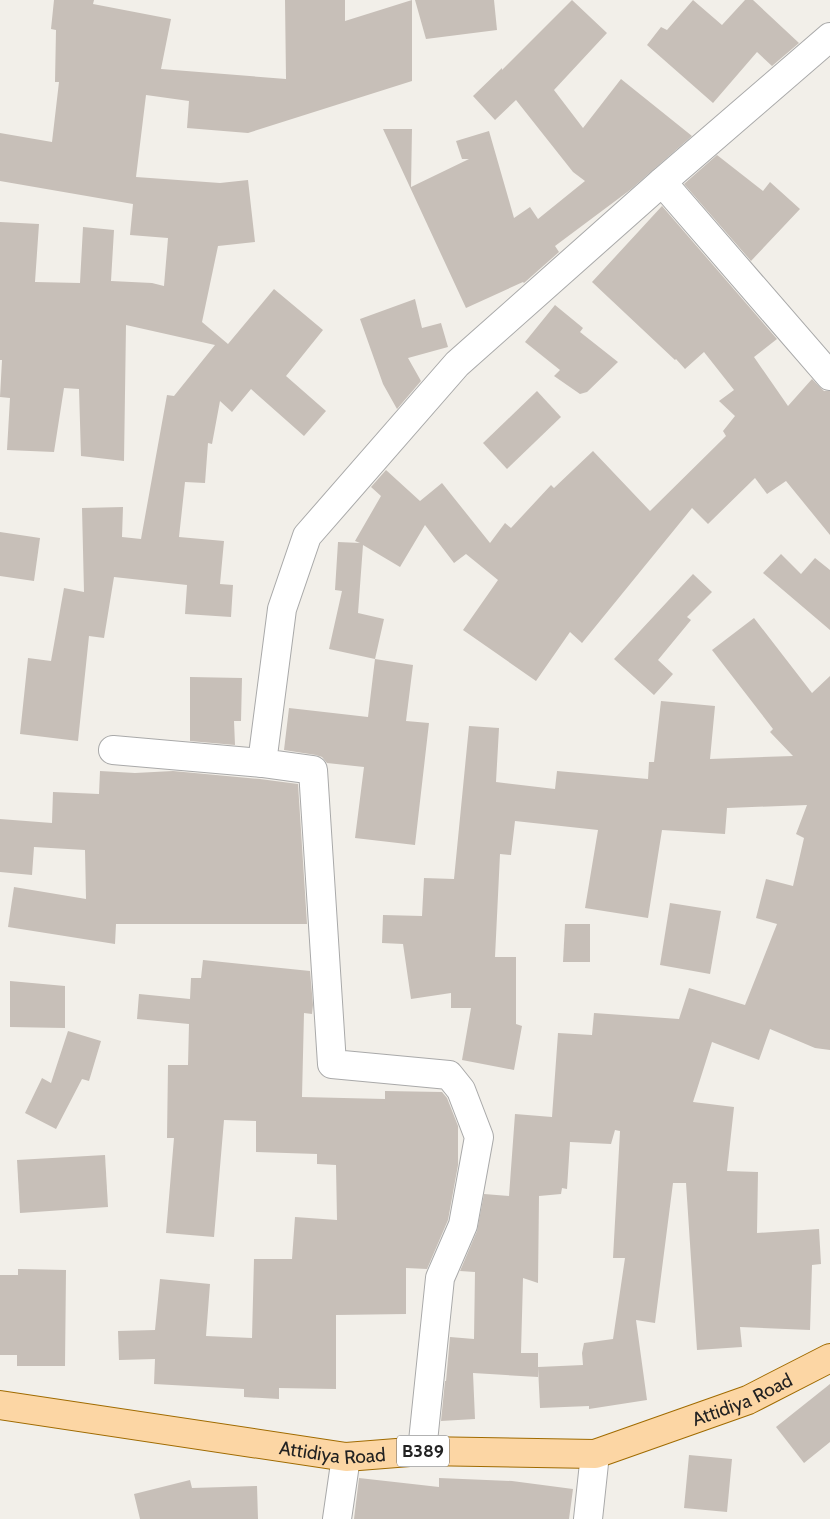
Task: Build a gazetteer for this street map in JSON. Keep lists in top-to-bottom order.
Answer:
{
  "streets": {
    "main road": ["Attidiya Road", "B389"]
  }
}
